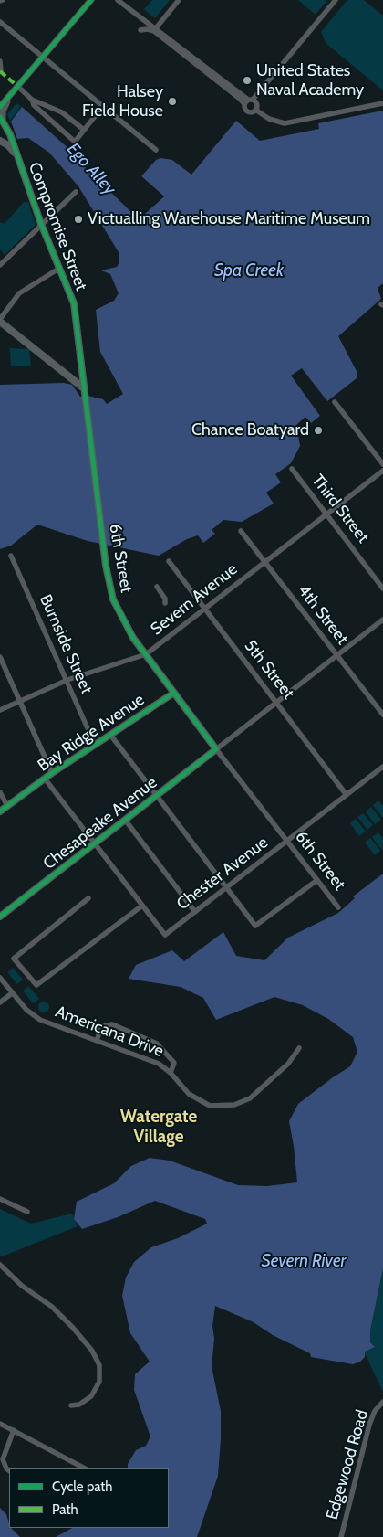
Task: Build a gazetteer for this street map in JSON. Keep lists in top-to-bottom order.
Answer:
{
  "streets": {
    "main road": [
      "Compromise Street",
      "6th Street",
      "Bay Ridge Avenue",
      "Chesapeake Avenue"
    ],
    "street": [
      "Third Street",
      "Severn Avenue",
      "4th Street",
      "Burnside Street",
      "5th Street",
      "Chester Avenue",
      "Americana Drive",
      "Edgewood Road"
    ]
  },
  "crossings": [
    ["Compromise Street", "6th Street"],
    ["Third Street", "Severn Avenue"],
    ["6th Street", "Severn Avenue"],
    ["6th Street", "Bay Ridge Avenue"],
    ["6th Street", "Chesapeake Avenue"],
    ["6th Street", "Chester Avenue"],
    ["Severn Avenue", "4th Street"],
    ["Severn Avenue", "Burnside Street"],
    ["Severn Avenue", "5th Street"],
    ["4th Street", "Chesapeake Avenue"],
    ["Burnside Street", "Bay Ridge Avenue"],
    ["5th Street", "Chesapeake Avenue"],
    ["5th Street", "Chester Avenue"]
  ],
  "districts": ["Watergate Village"],
  "water": ["Ego Alley", "Spa Creek", "Severn River"],
  "places": [
    "United States Naval Academy",
    "Halsey Field House",
    "Victualling Warehouse Maritime Museum",
    "Chance Boatyard"
  ],
  "legend": ["Cycle path", "Path"]
}
